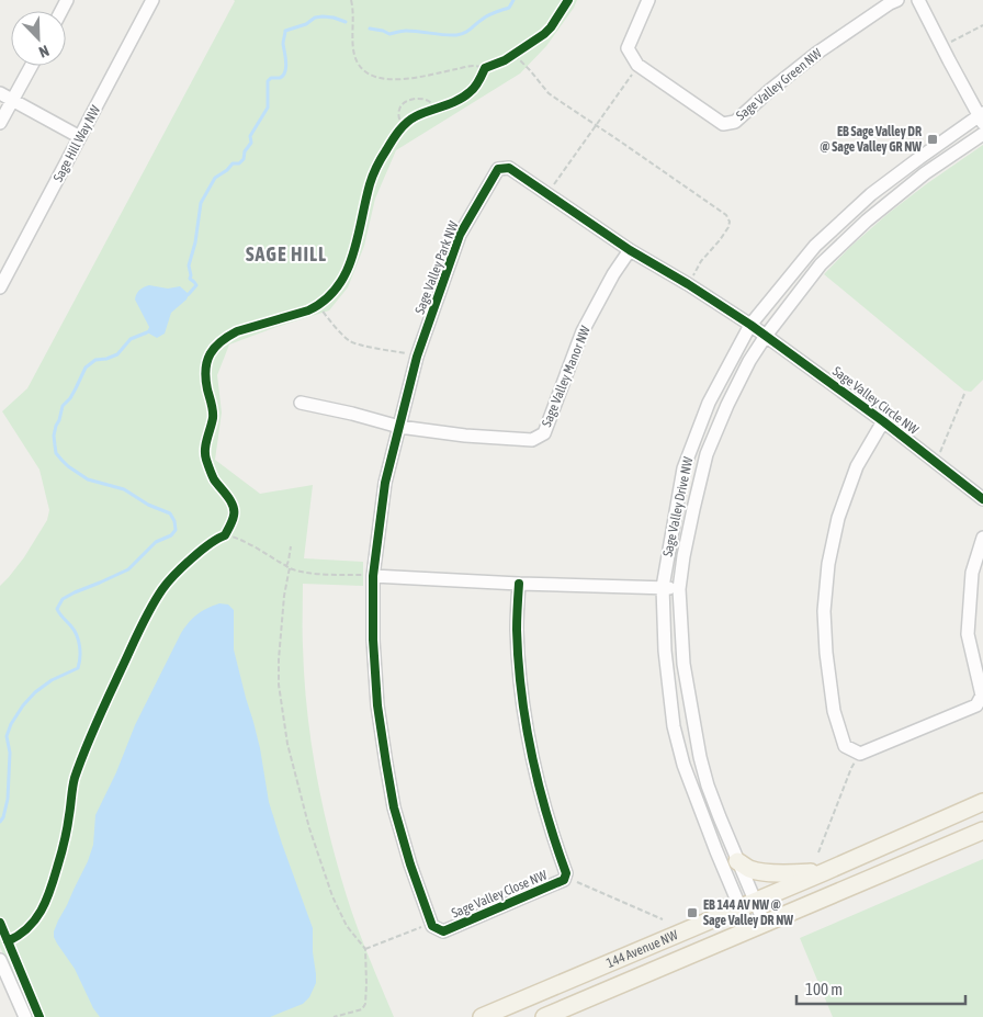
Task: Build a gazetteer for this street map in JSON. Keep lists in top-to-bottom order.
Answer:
{
  "streets": {
    "main road": ["144 Avenue NW"],
    "street": [
      "Sage Valley Green NW",
      "Sage Hill Way NW",
      "Sage Valley Park NW",
      "Sage Valley Manor NW",
      "Sage Valley Circle NW",
      "Sage Valley Drive NW",
      "Sage Valley Close NW"
    ]
  },
  "crossings": [
    ["Sage Valley Park NW", "Sage Valley Manor NW"],
    ["Sage Valley Park NW", "Sage Valley Circle NW"],
    ["Sage Valley Park NW", "Sage Valley Drive NW"],
    ["Sage Valley Circle NW", "Sage Valley Drive NW"],
    ["Sage Valley Drive NW", "144 Avenue NW"]
  ],
  "districts": ["SAGE HILL"],
  "places": {
    "transit": ["EB Sage Valley DR @ Sage Valley GR NW", "EB 144 AV NW @ Sage Valley DR NW"]
  },
  "scale_bar": "100 m",
  "north": "bottom right"
}
